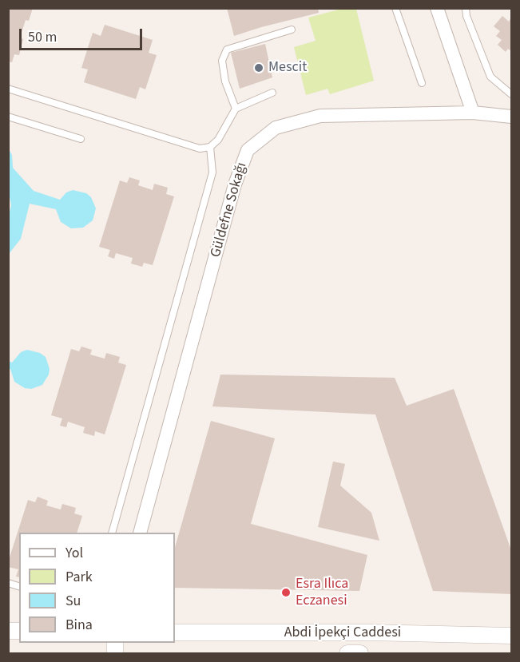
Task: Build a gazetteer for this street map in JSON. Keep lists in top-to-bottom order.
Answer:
{
  "streets": {
    "street": ["Güldefne Sokağı", "Abdi İpekçi Caddesi"]
  },
  "places": ["Mescit", "Esra Ilıca Eczanesi"],
  "legend": [
    "Yol",
    "Park",
    "Su",
    "Bina"
  ],
  "scale_bar": "50 m"
}
